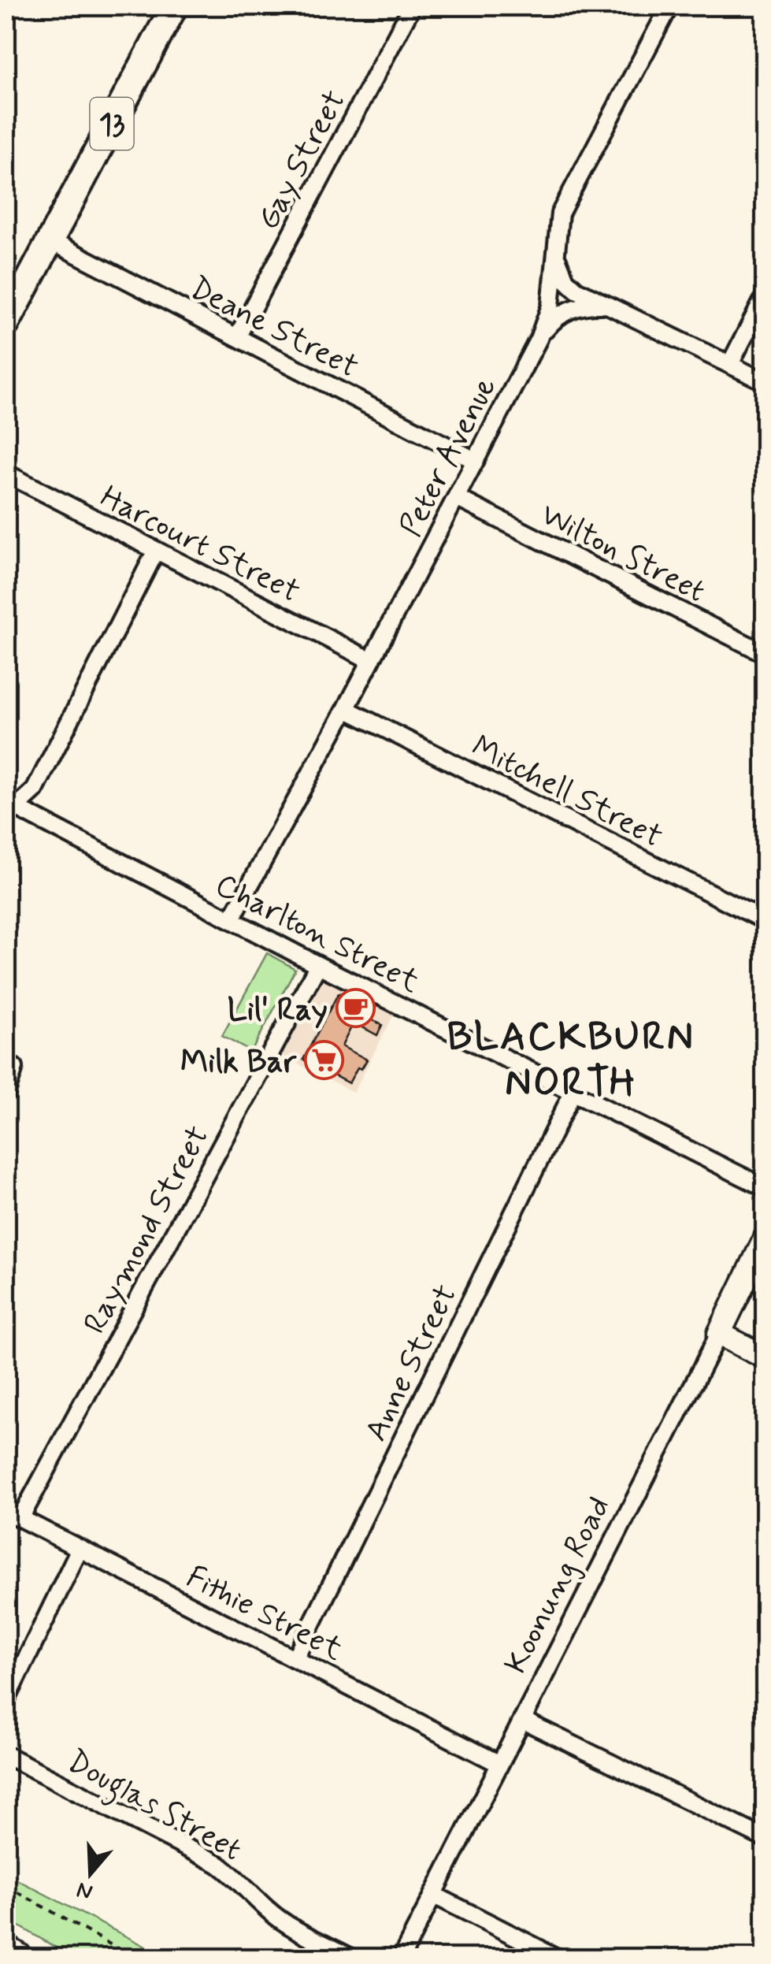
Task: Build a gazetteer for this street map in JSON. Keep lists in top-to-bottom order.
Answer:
{
  "streets": {
    "main road": ["13"],
    "street": [
      "Gay Street",
      "Deane Street",
      "Peter Avenue",
      "Harcourt Street",
      "Wilton Street",
      "Mitchell Street",
      "Charlton Street",
      "Raymond Street",
      "Anne Street",
      "Koonung Road",
      "Fithie Street",
      "Douglas Street"
    ]
  },
  "crossings": [
    ["13", "Deane Street"],
    ["Gay Street", "Deane Street"],
    ["Deane Street", "Peter Avenue"],
    ["Peter Avenue", "Harcourt Street"],
    ["Peter Avenue", "Wilton Street"],
    ["Peter Avenue", "Mitchell Street"],
    ["Peter Avenue", "Charlton Street"],
    ["Charlton Street", "Raymond Street"],
    ["Charlton Street", "Anne Street"],
    ["Raymond Street", "Fithie Street"],
    ["Anne Street", "Fithie Street"],
    ["Koonung Road", "Fithie Street"]
  ],
  "districts": ["BLACKBURN NORTH"],
  "places": {
    "cafe": ["Lil' Ray"],
    "supermarket": ["Milk Bar"]
  },
  "north": "bottom"
}
